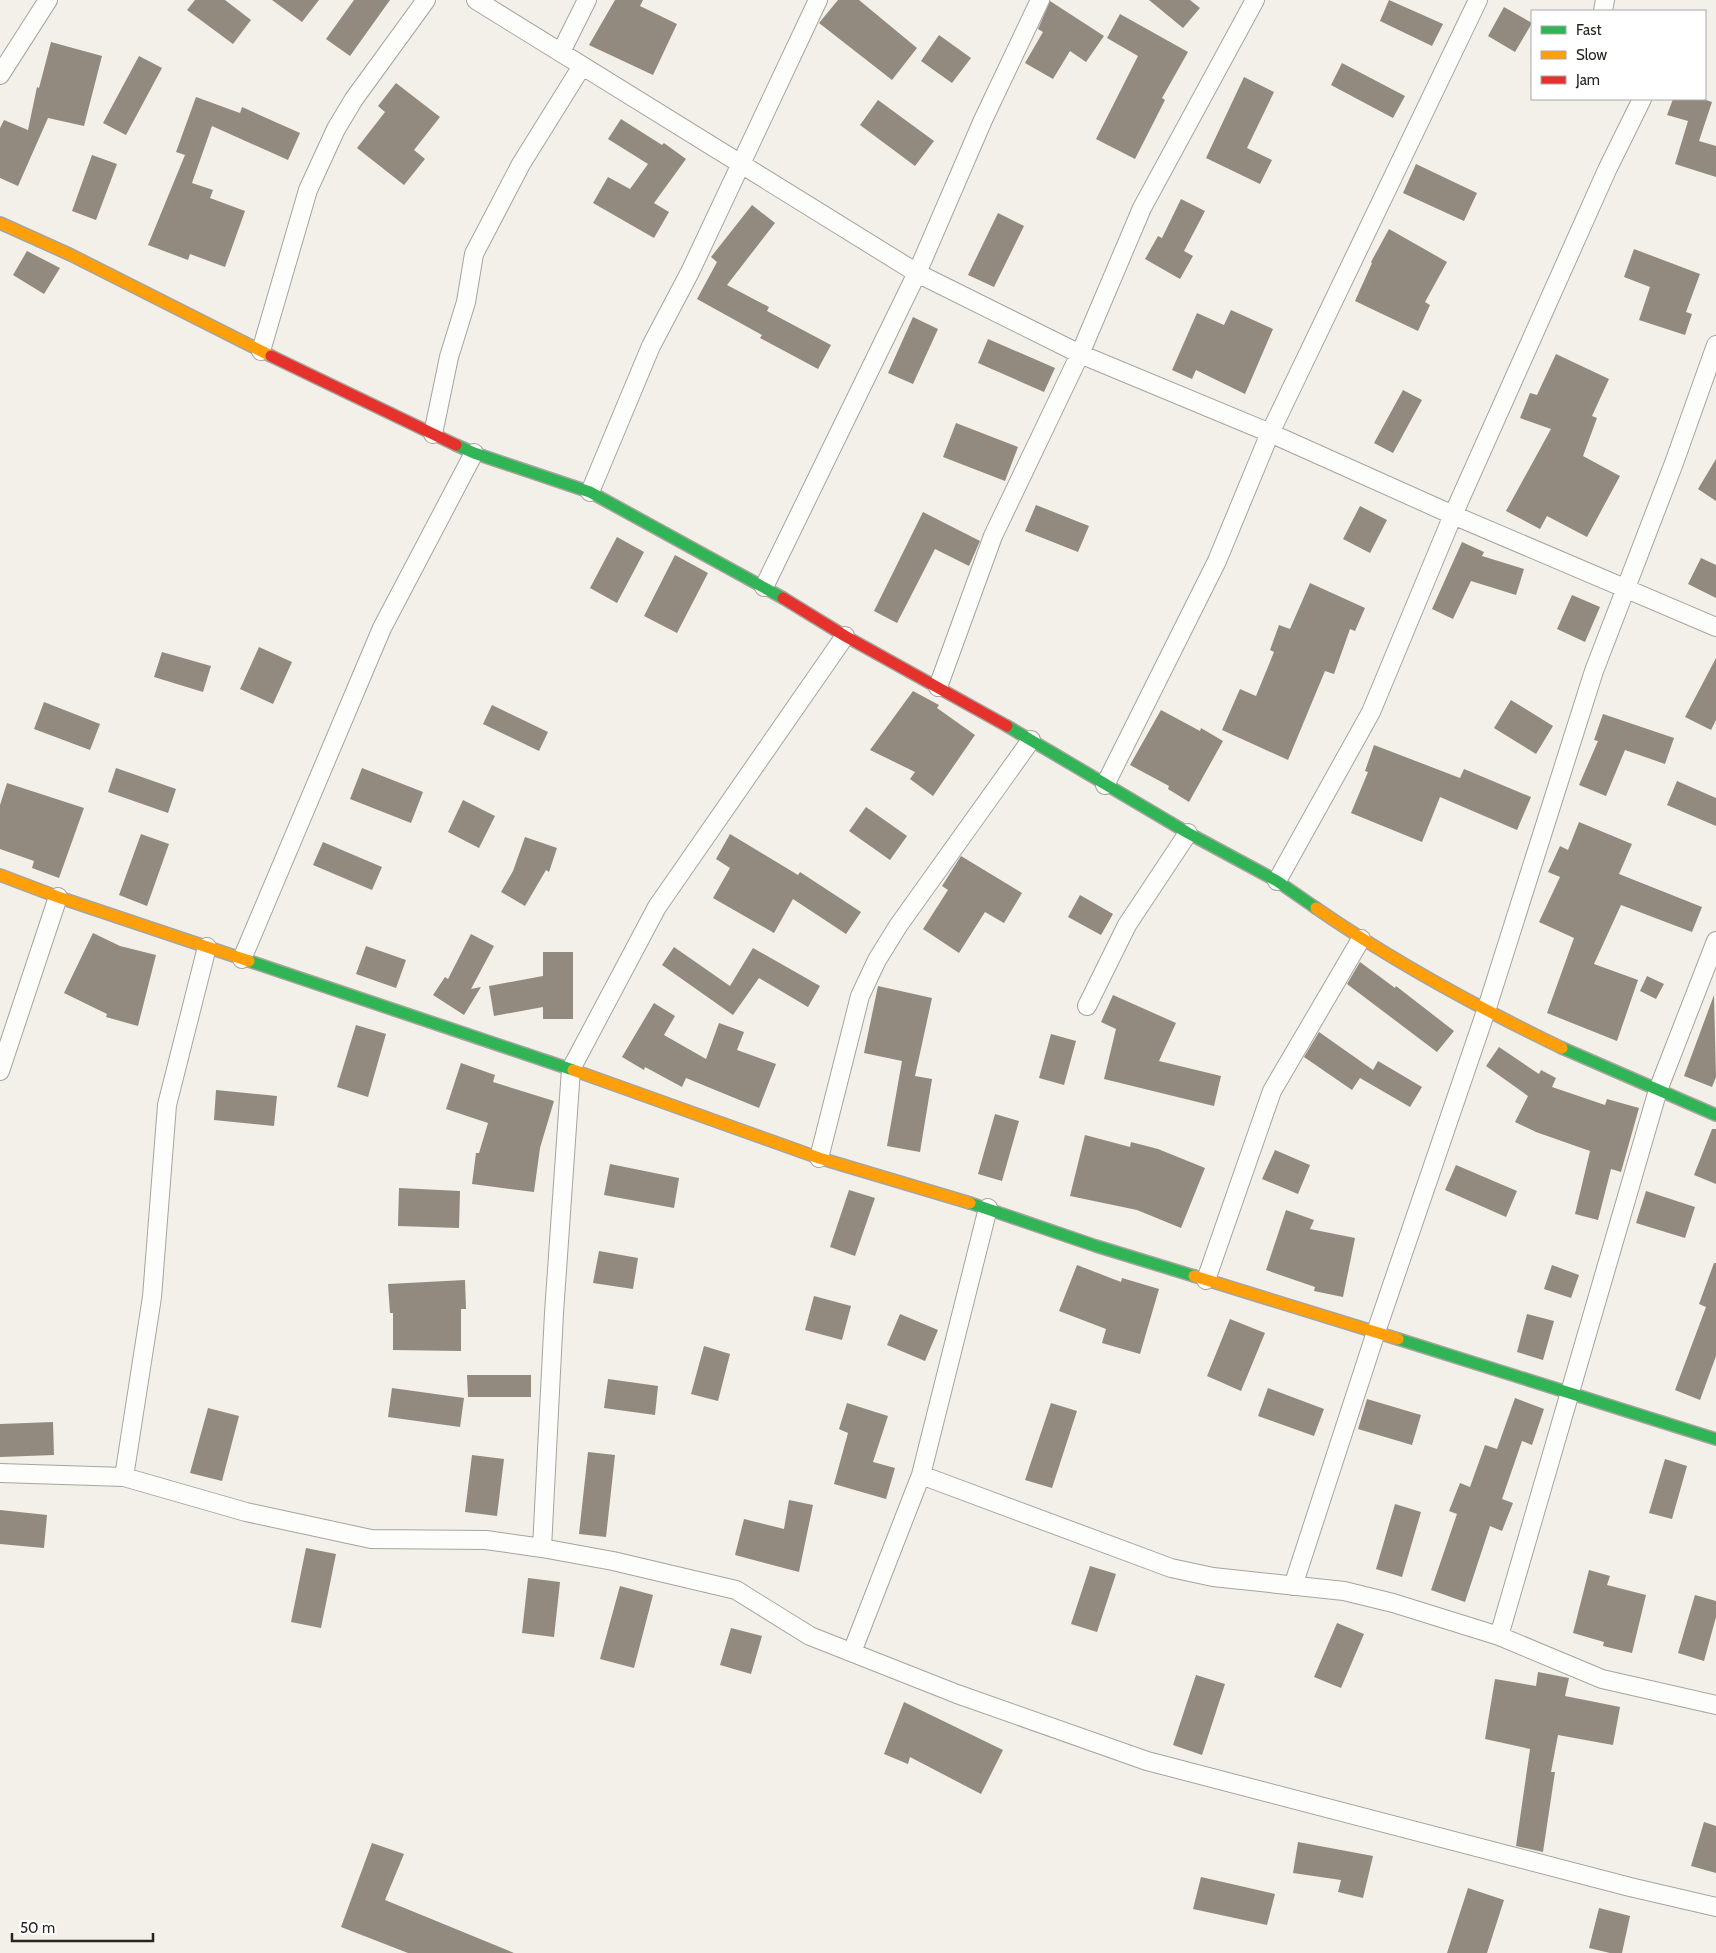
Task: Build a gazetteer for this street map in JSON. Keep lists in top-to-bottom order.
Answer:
{
  "legend": ["Fast", "Slow", "Jam"],
  "scale_bar": "50 m"
}
